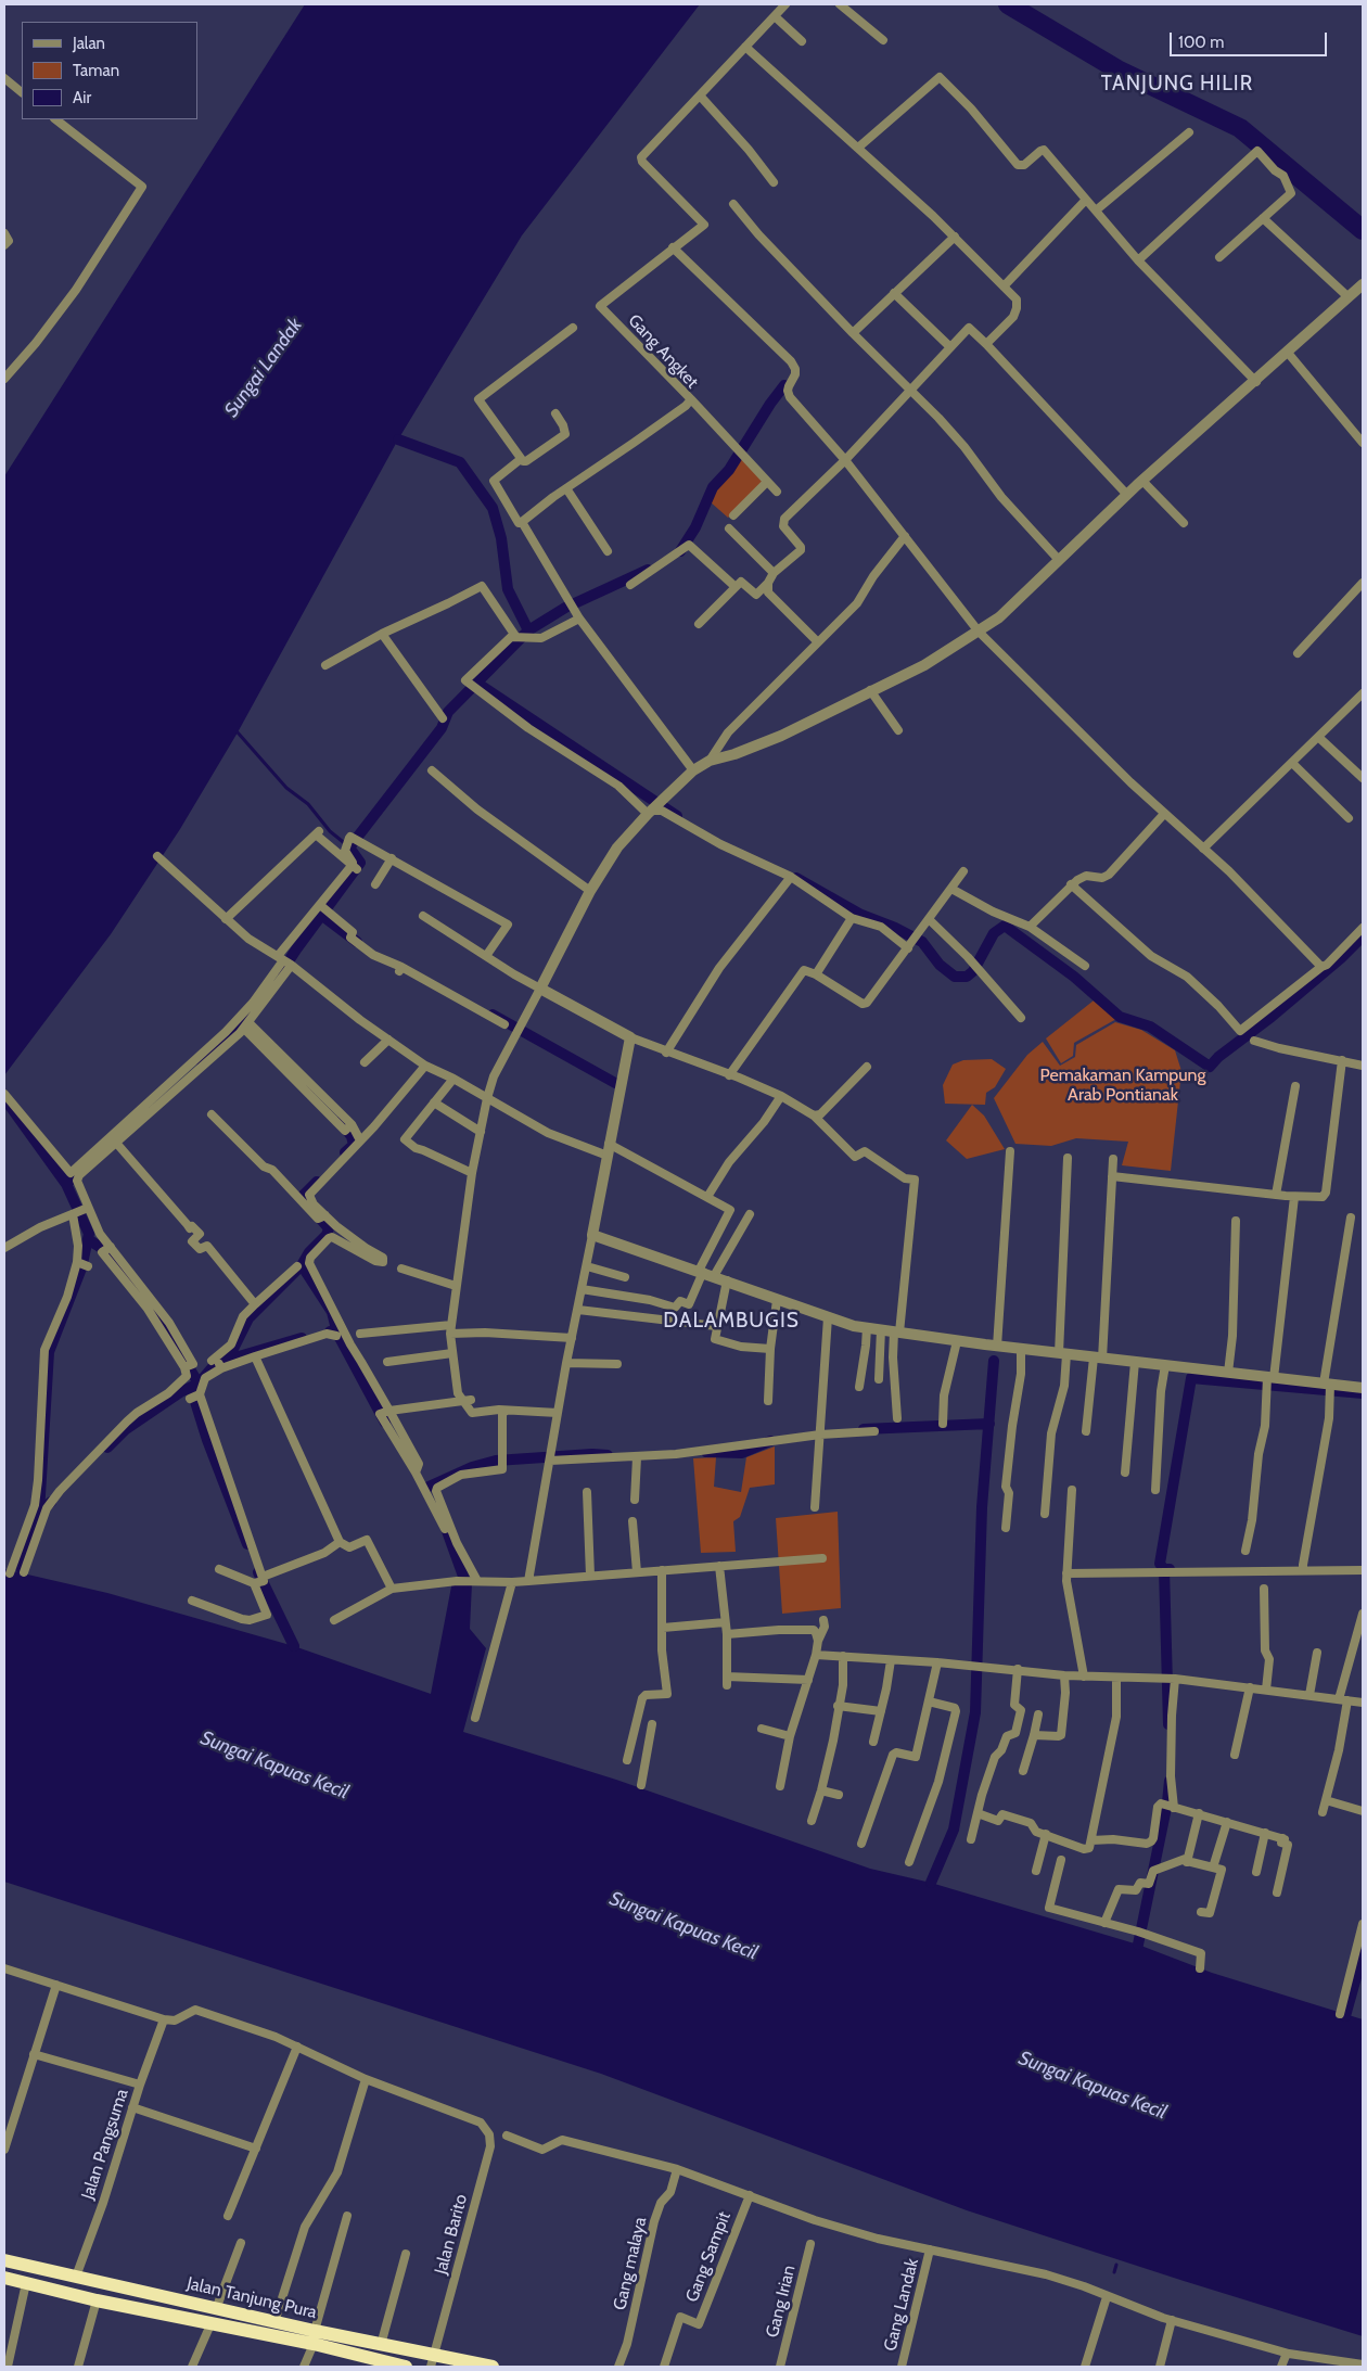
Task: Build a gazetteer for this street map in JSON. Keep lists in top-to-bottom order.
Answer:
{
  "streets": {
    "highway": ["Jalan Tanjung Pura"],
    "street": [
      "Gang Angket",
      "Jalan Pangsuma",
      "Jalan Barito",
      "Gang Sampit",
      "Gang malaya",
      "Gang Irian",
      "Gang Landak"
    ]
  },
  "crossings": [
    ["Jalan Pangsuma", "Jalan Tanjung Pura"],
    ["Jalan Barito", "Jalan Tanjung Pura"]
  ],
  "districts": ["TANJUNG HILIR", "DALAMBUGIS"],
  "water": ["Sungai Landak", "Sungai Kapuas Kecil"],
  "parks": ["Pemakaman Kampung Arab Pontianak"],
  "legend": ["Jalan", "Taman", "Air"],
  "scale_bar": "100 m"
}
